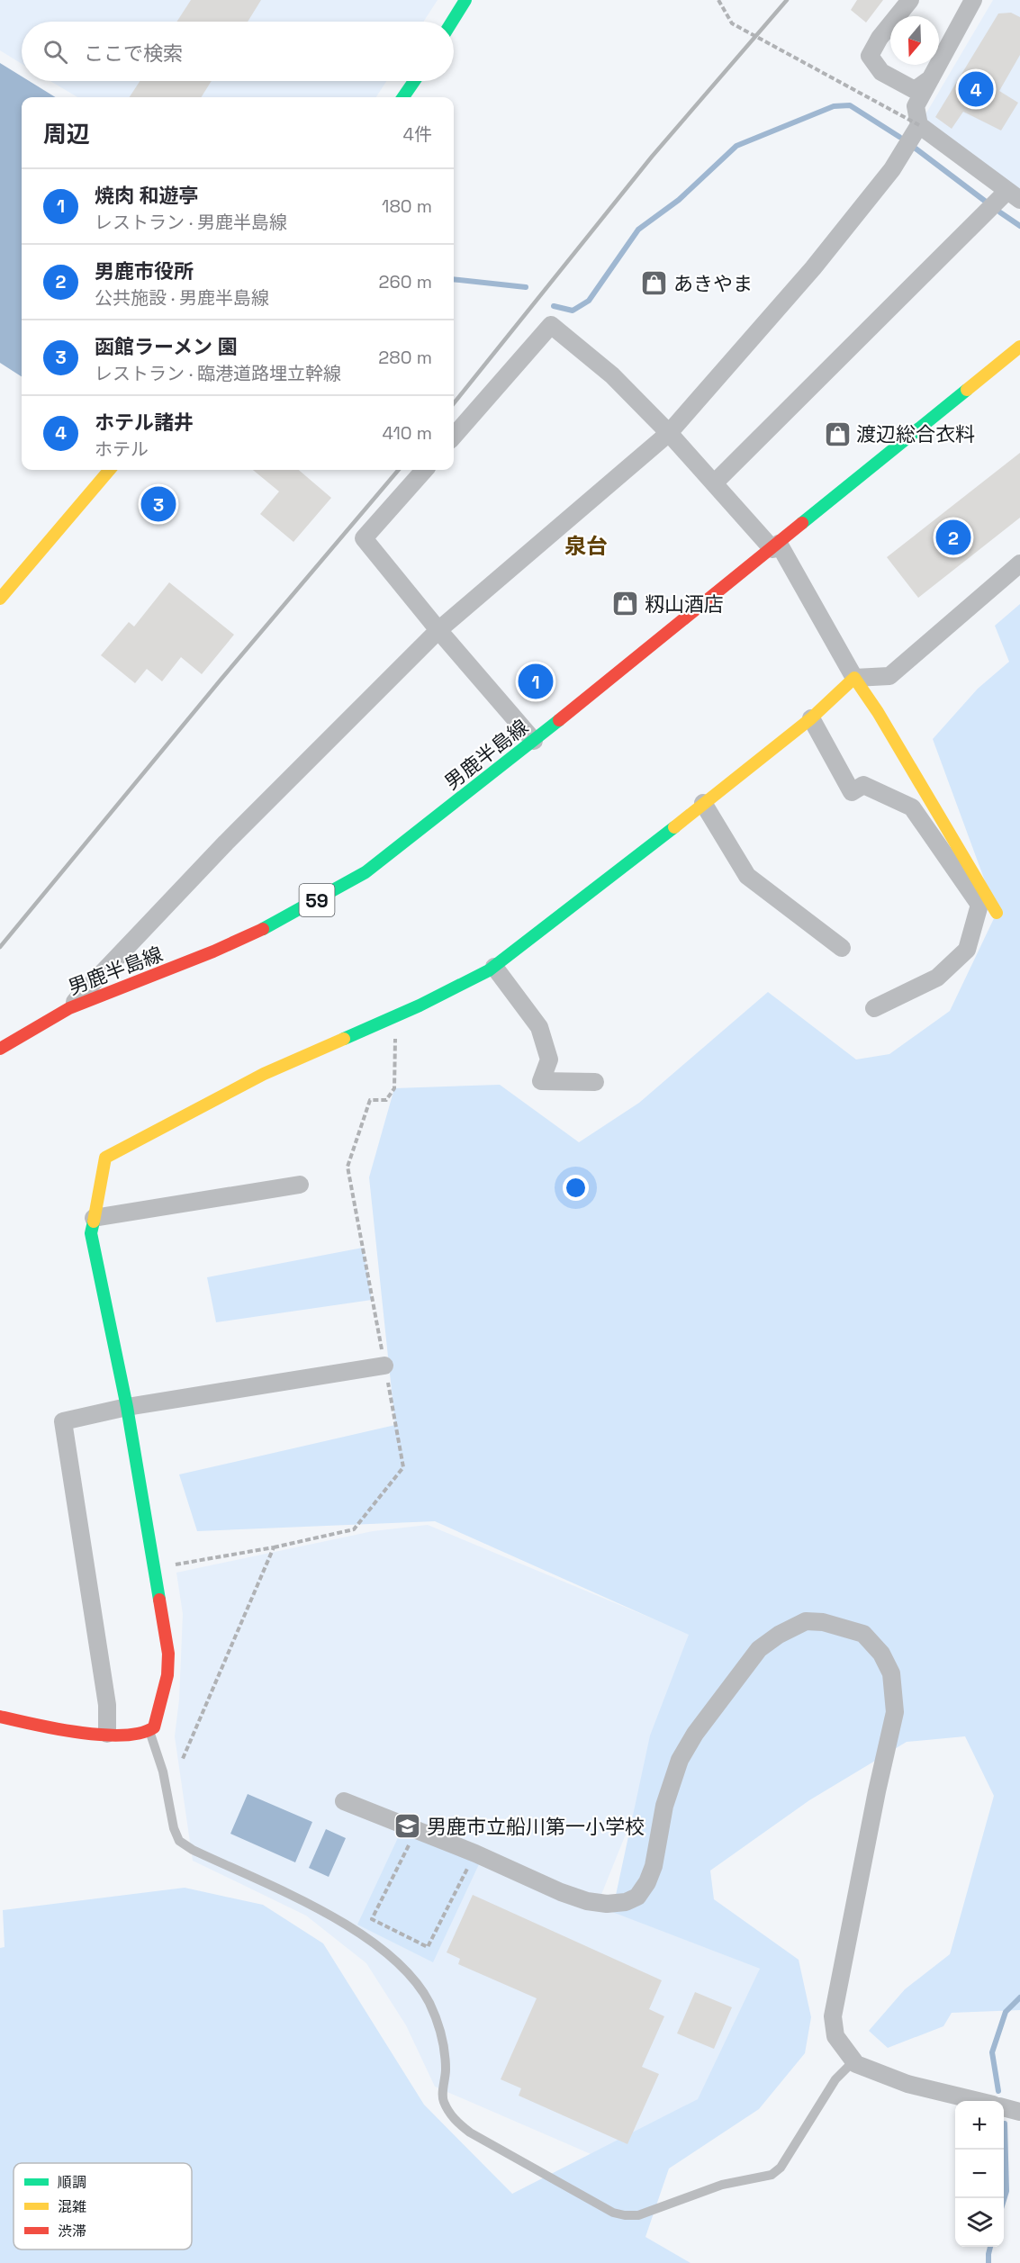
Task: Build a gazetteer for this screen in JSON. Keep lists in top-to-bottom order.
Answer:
{
  "streets": {
    "street": ["男鹿半島線", "59"]
  },
  "districts": ["泉台"],
  "places": {
    "shop": ["あきやま", "渡辺総合衣料", "籾山酒店"],
    "school or university": ["男鹿市立船川第一小学校"]
  },
  "legend": ["順調", "混雑", "渋滞"],
  "north": "bottom",
  "page": {
    "search": "ここで検索",
    "pins": [
      "4",
      "3",
      "2",
      "1"
    ],
    "heading": ["周辺", "4件"],
    "list": [
      {
        "mark": "1",
        "name": "焼肉 和遊亭",
        "note": "レストラン · 男鹿半島線",
        "value": "180 m"
      },
      {
        "mark": "2",
        "name": "男鹿市役所",
        "note": "公共施設 · 男鹿半島線",
        "value": "260 m"
      },
      {
        "mark": "3",
        "name": "函館ラーメン 園",
        "note": "レストラン · 臨港道路埋立幹線",
        "value": "280 m"
      },
      {
        "mark": "4",
        "name": "ホテル諸井",
        "note": "ホテル",
        "value": "410 m"
      }
    ],
    "map_buttons": ["+", "−"]
  }
}
